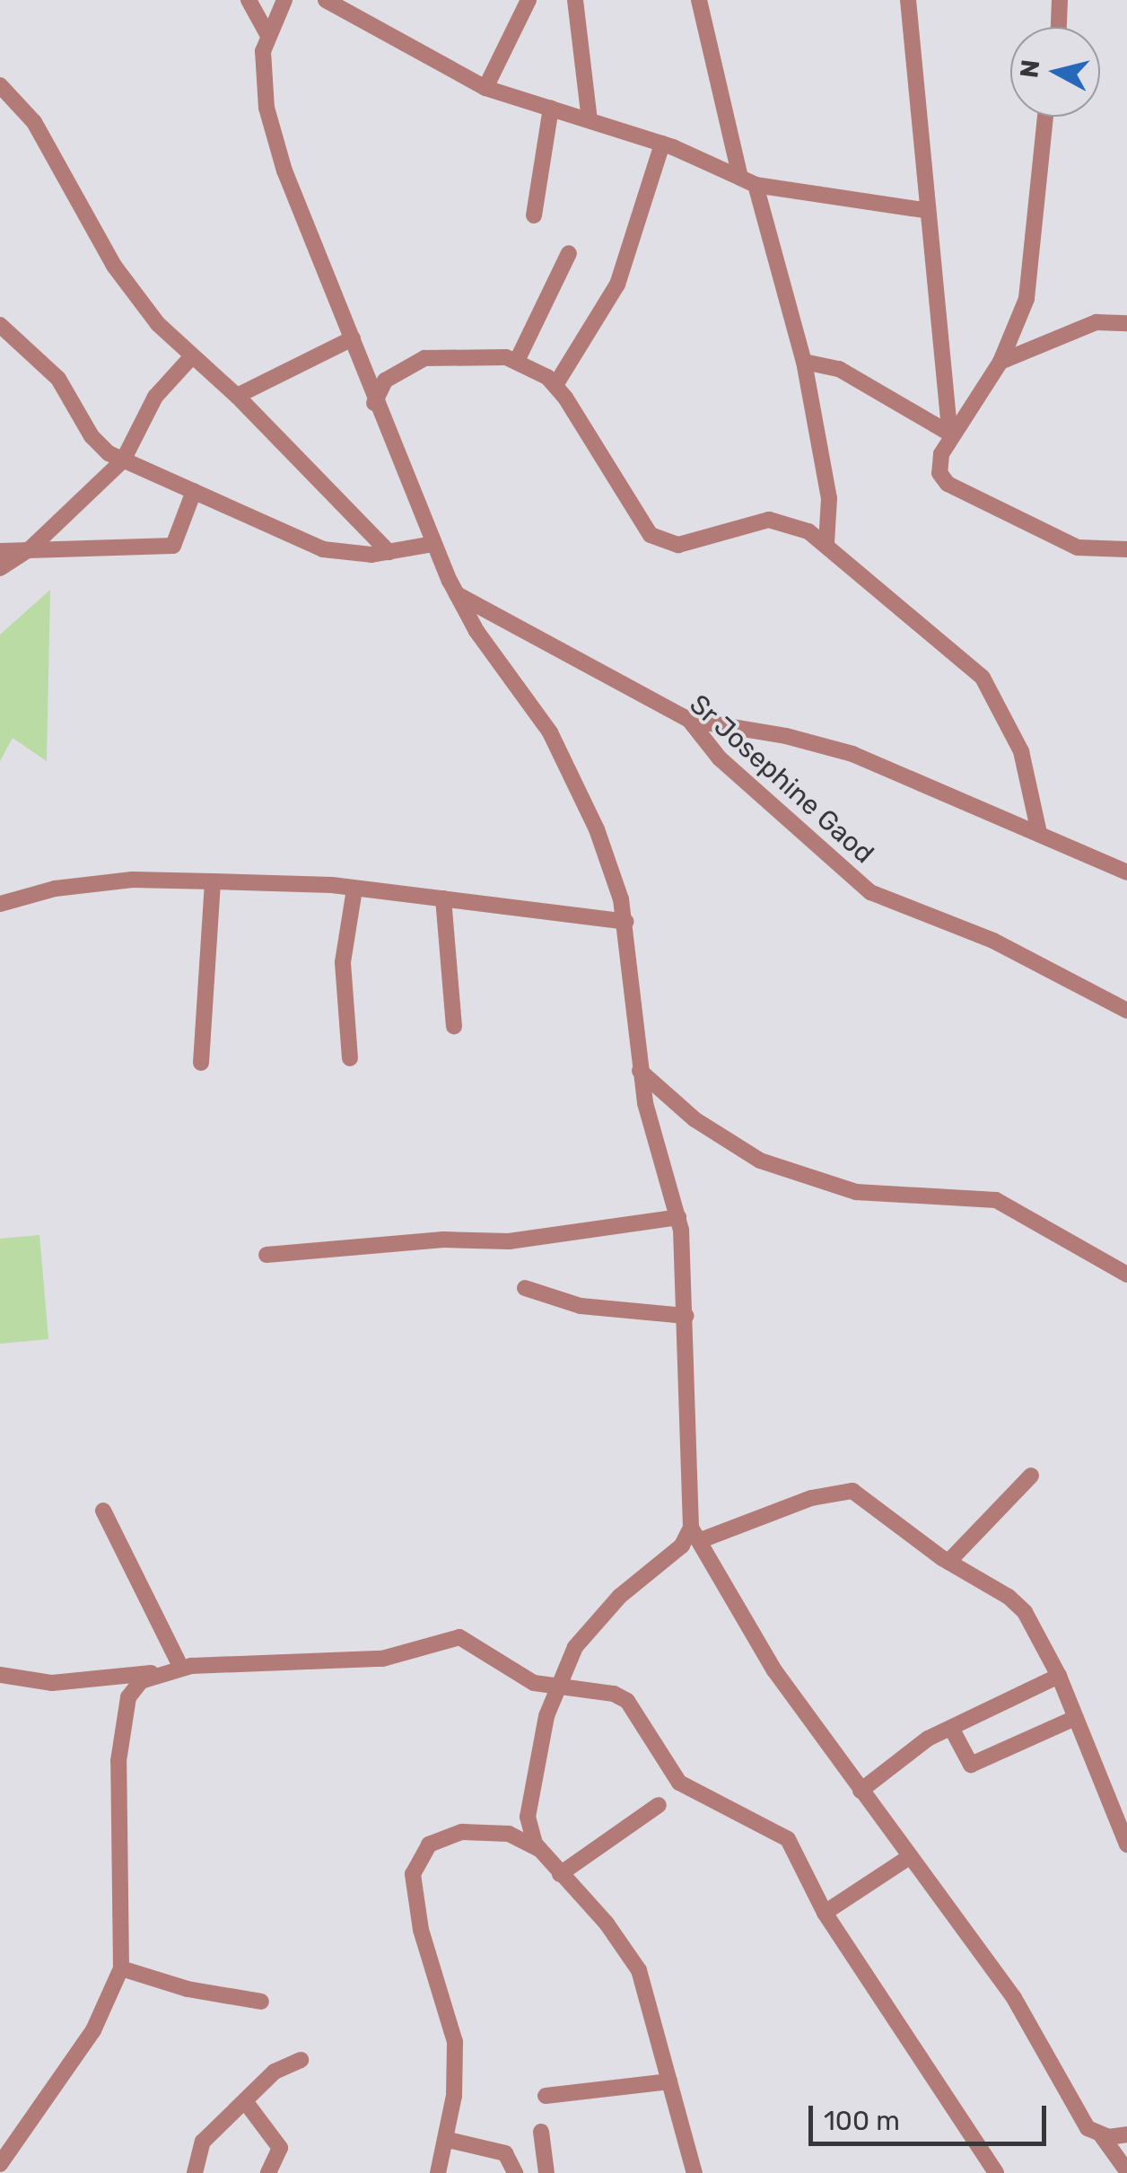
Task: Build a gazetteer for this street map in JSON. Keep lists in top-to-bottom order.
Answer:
{
  "streets": {
    "street": ["Sr Josephine Gaod"]
  },
  "scale_bar": "100 m",
  "north": "left"
}
